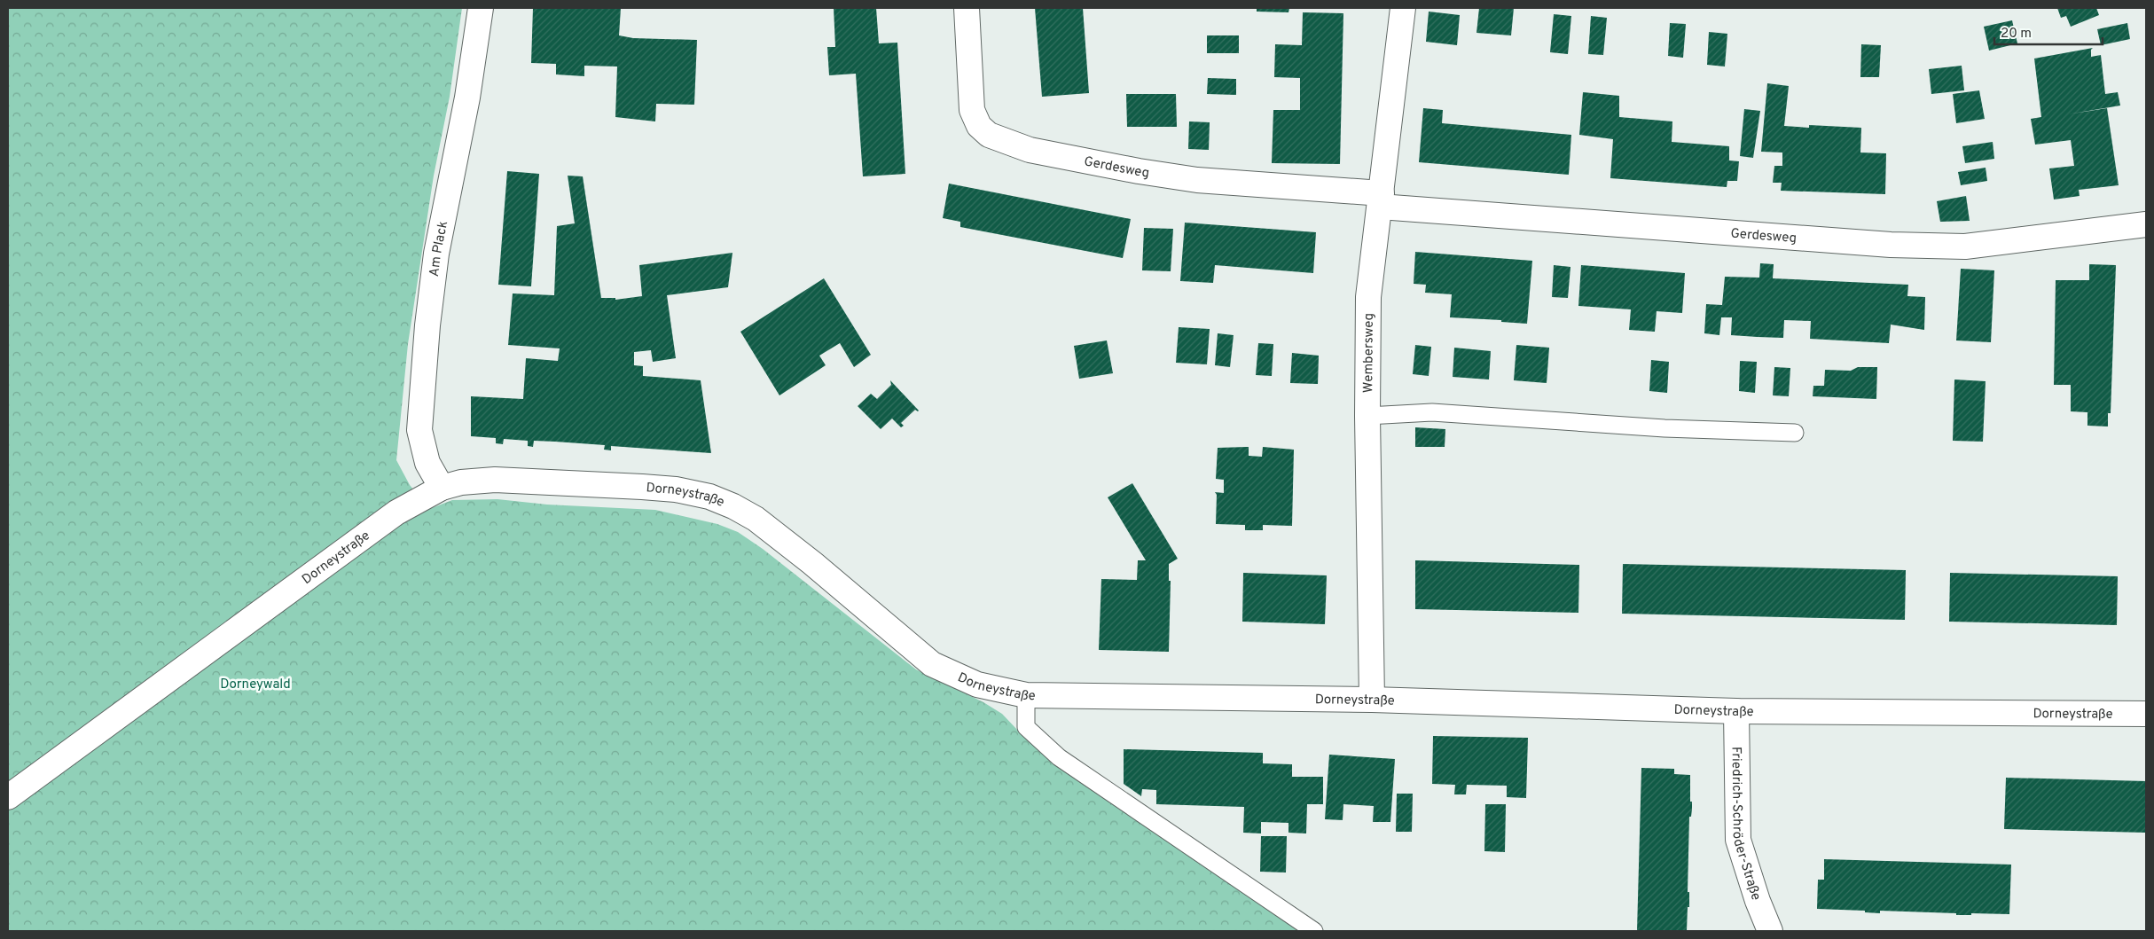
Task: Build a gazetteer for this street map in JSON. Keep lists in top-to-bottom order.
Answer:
{
  "streets": {
    "street": [
      "Gerdesweg",
      "Am Plack",
      "Wembersweg",
      "Dorneystraße",
      "Friedrich-Schröder-Straße"
    ]
  },
  "crossings": [
    ["Gerdesweg", "Wembersweg"],
    ["Am Plack", "Dorneystraße"],
    ["Wembersweg", "Dorneystraße"],
    ["Dorneystraße", "Friedrich-Schröder-Straße"]
  ],
  "parks": ["Dorneywald"],
  "scale_bar": "20 m"
}
